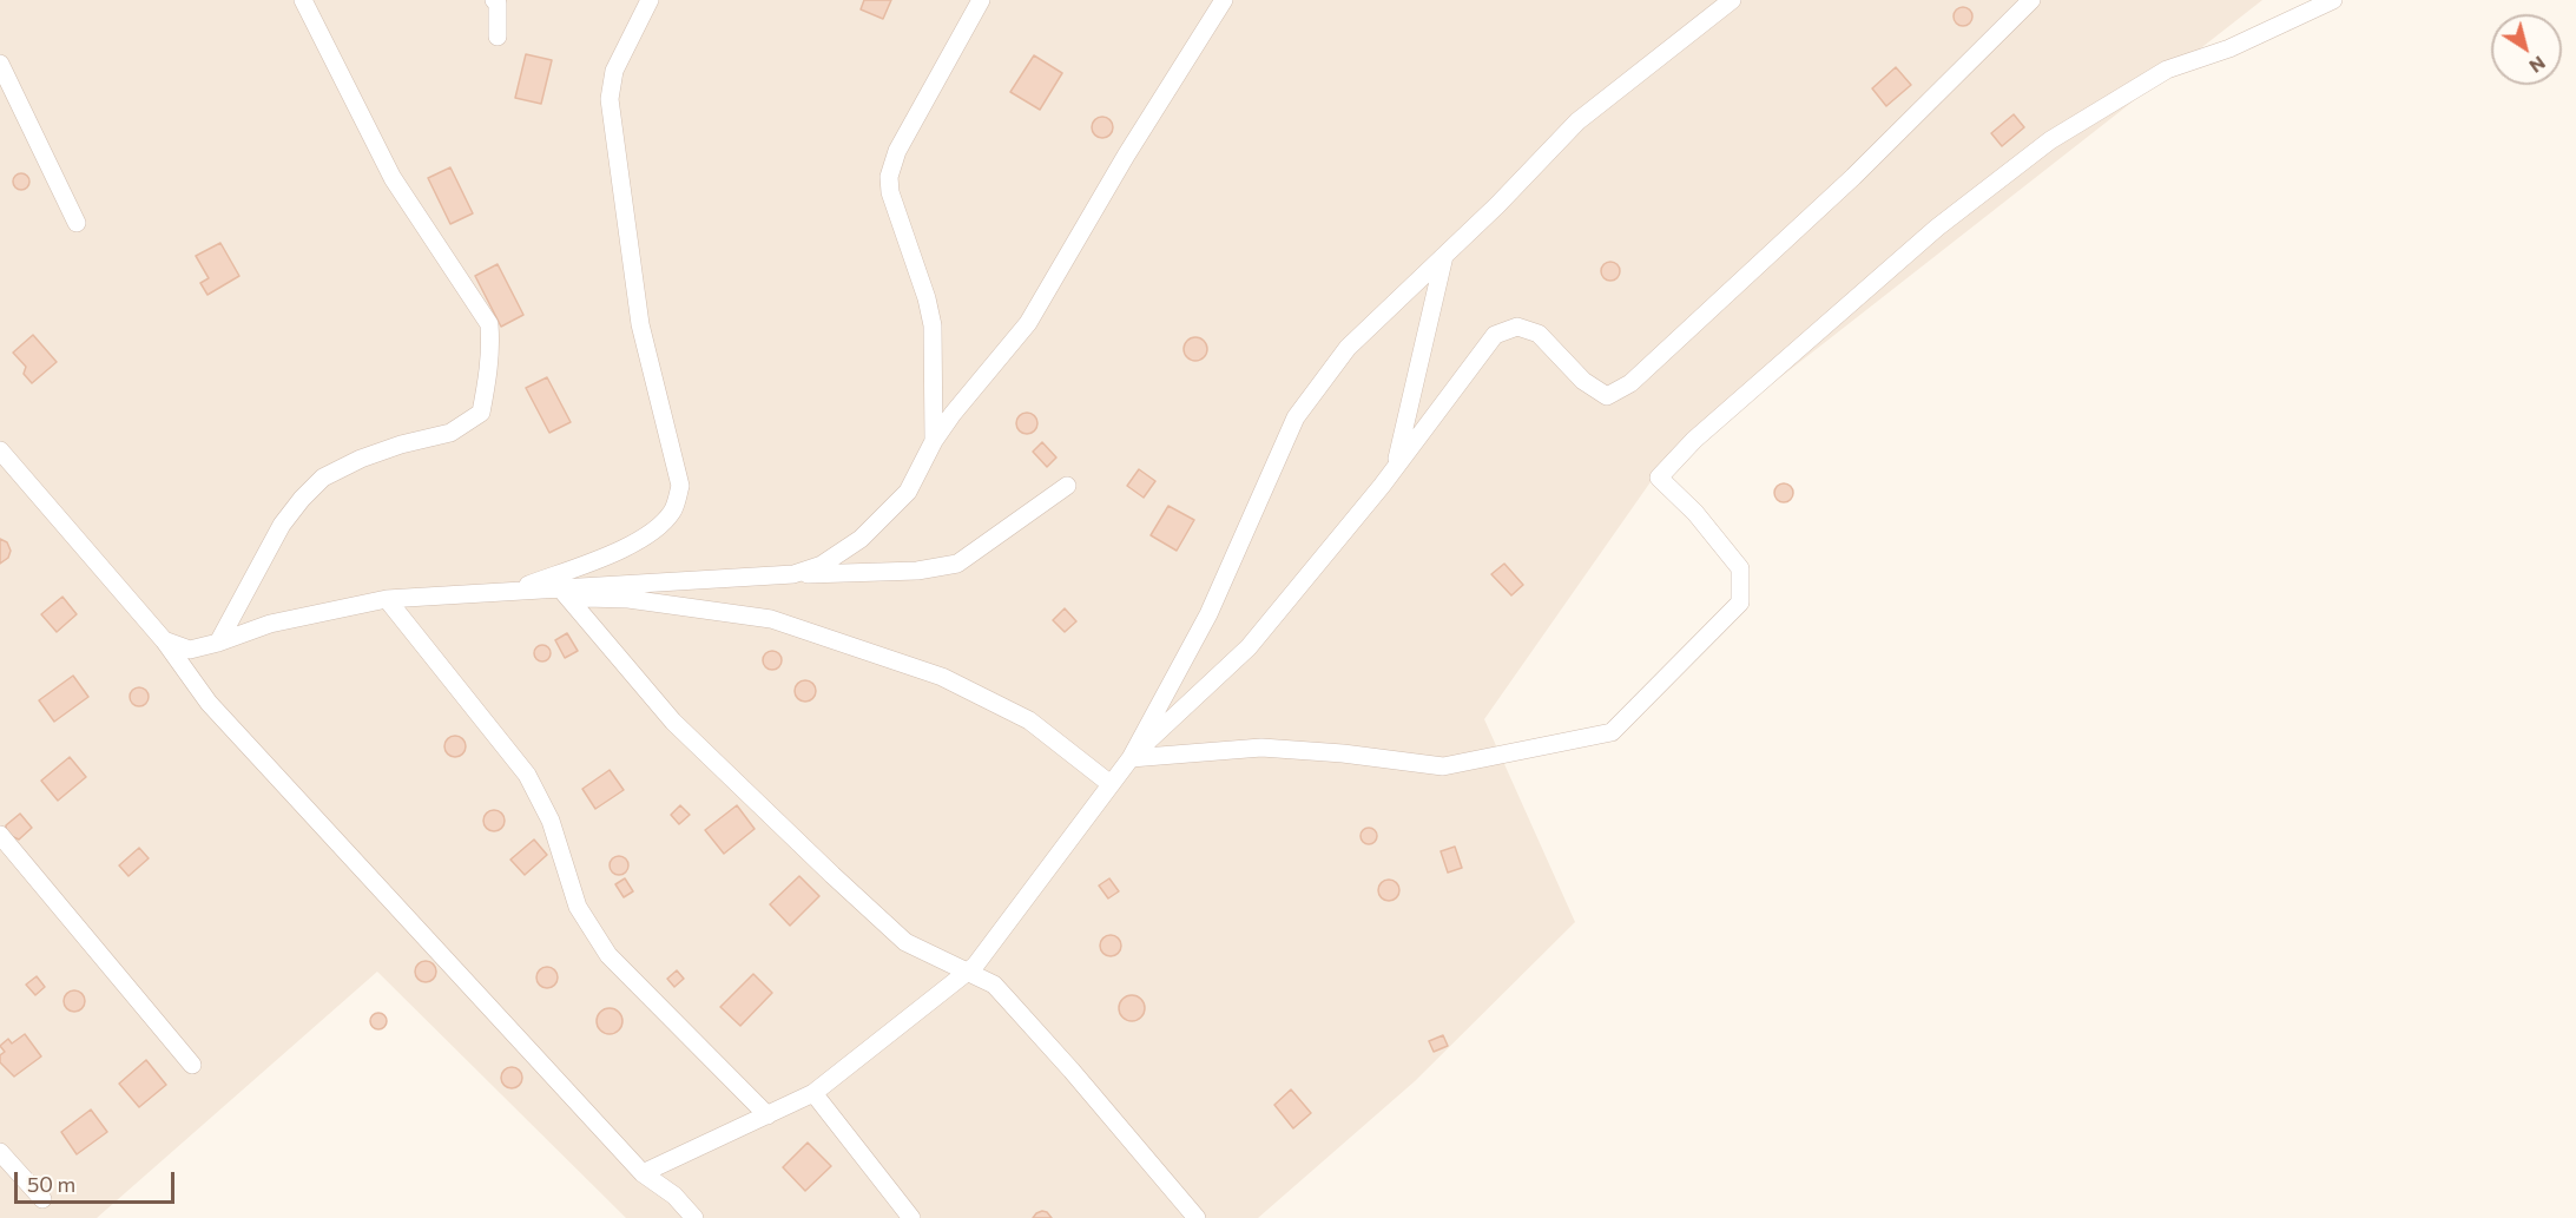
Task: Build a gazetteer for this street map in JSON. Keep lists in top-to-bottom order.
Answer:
{
  "scale_bar": "50 m",
  "north": "bottom right"
}
